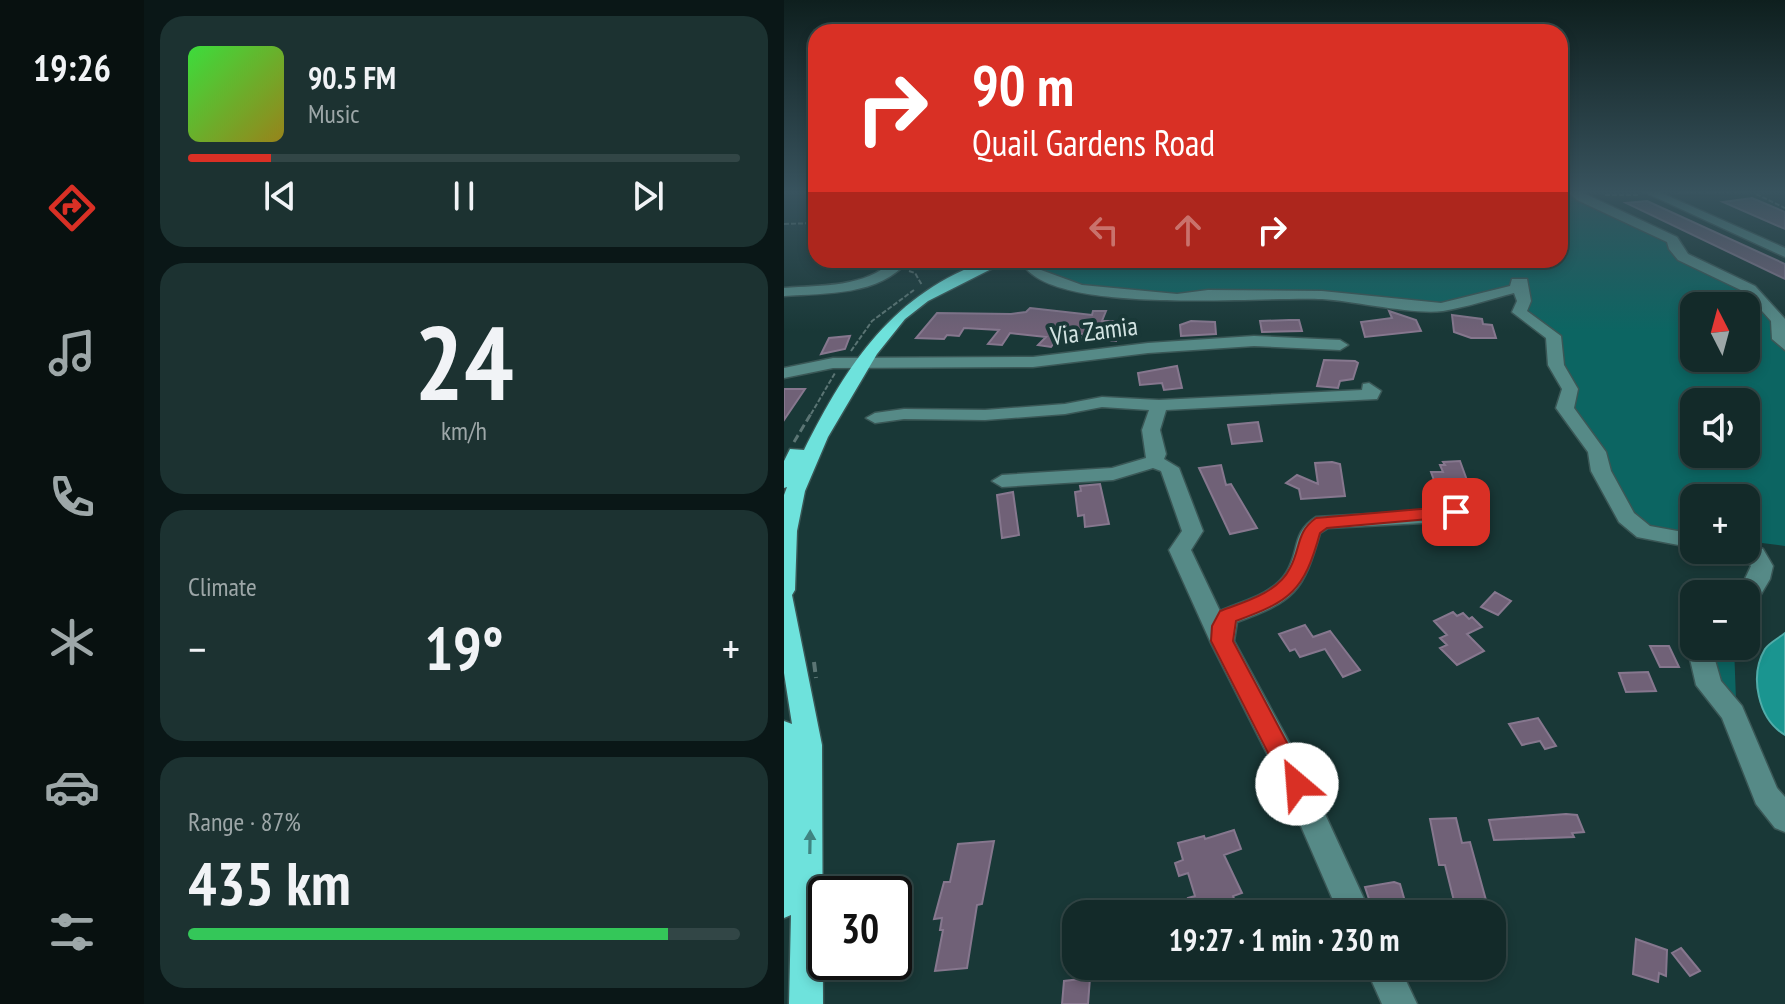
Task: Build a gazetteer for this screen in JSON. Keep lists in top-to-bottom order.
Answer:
{
  "streets": {
    "street": ["Via Zamia"]
  },
  "north": "top",
  "page": {
    "tabs": "19:26",
    "turn": ["90 m", "Quail Gardens Road"],
    "song": ["90.5 FM", "Music"],
    "tile": [
      ["24", "km/h"],
      "Climate",
      ["Range · 87%", "435 km"]
    ],
    "map_buttons": ["+", "−"],
    "heat": ["−", "19°", "+"],
    "limit": "30",
    "trip": "19:27 · 1 min · 230 m"
  }
}
